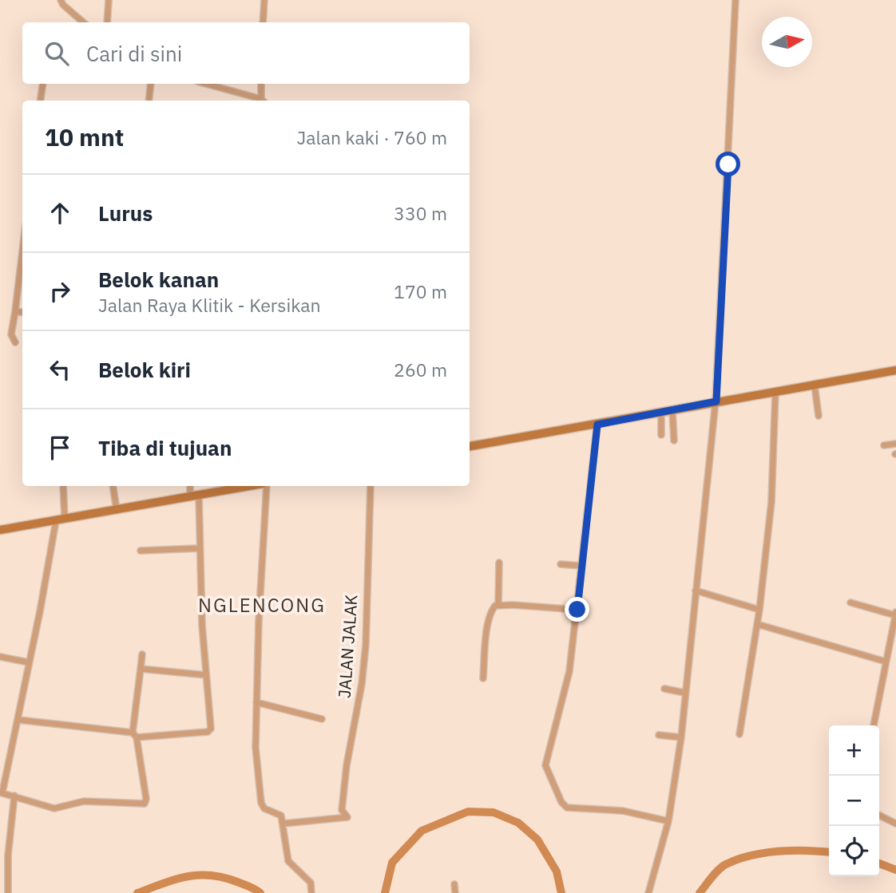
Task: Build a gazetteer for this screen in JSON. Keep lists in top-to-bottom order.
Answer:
{
  "streets": {
    "street": ["JALAN JALAK"]
  },
  "districts": ["NGLENCONG"],
  "north": "right",
  "page": {
    "search": "Cari di sini",
    "heading": ["10 mnt", "Jalan kaki · 760 m"],
    "list": [
      ["Lurus", "330 m"],
      ["Belok kanan", "Jalan Raya Klitik - Kersikan", "170 m"],
      ["Belok kiri", "260 m"],
      "Tiba di tujuan"
    ],
    "map_buttons": ["+", "−"]
  }
}
